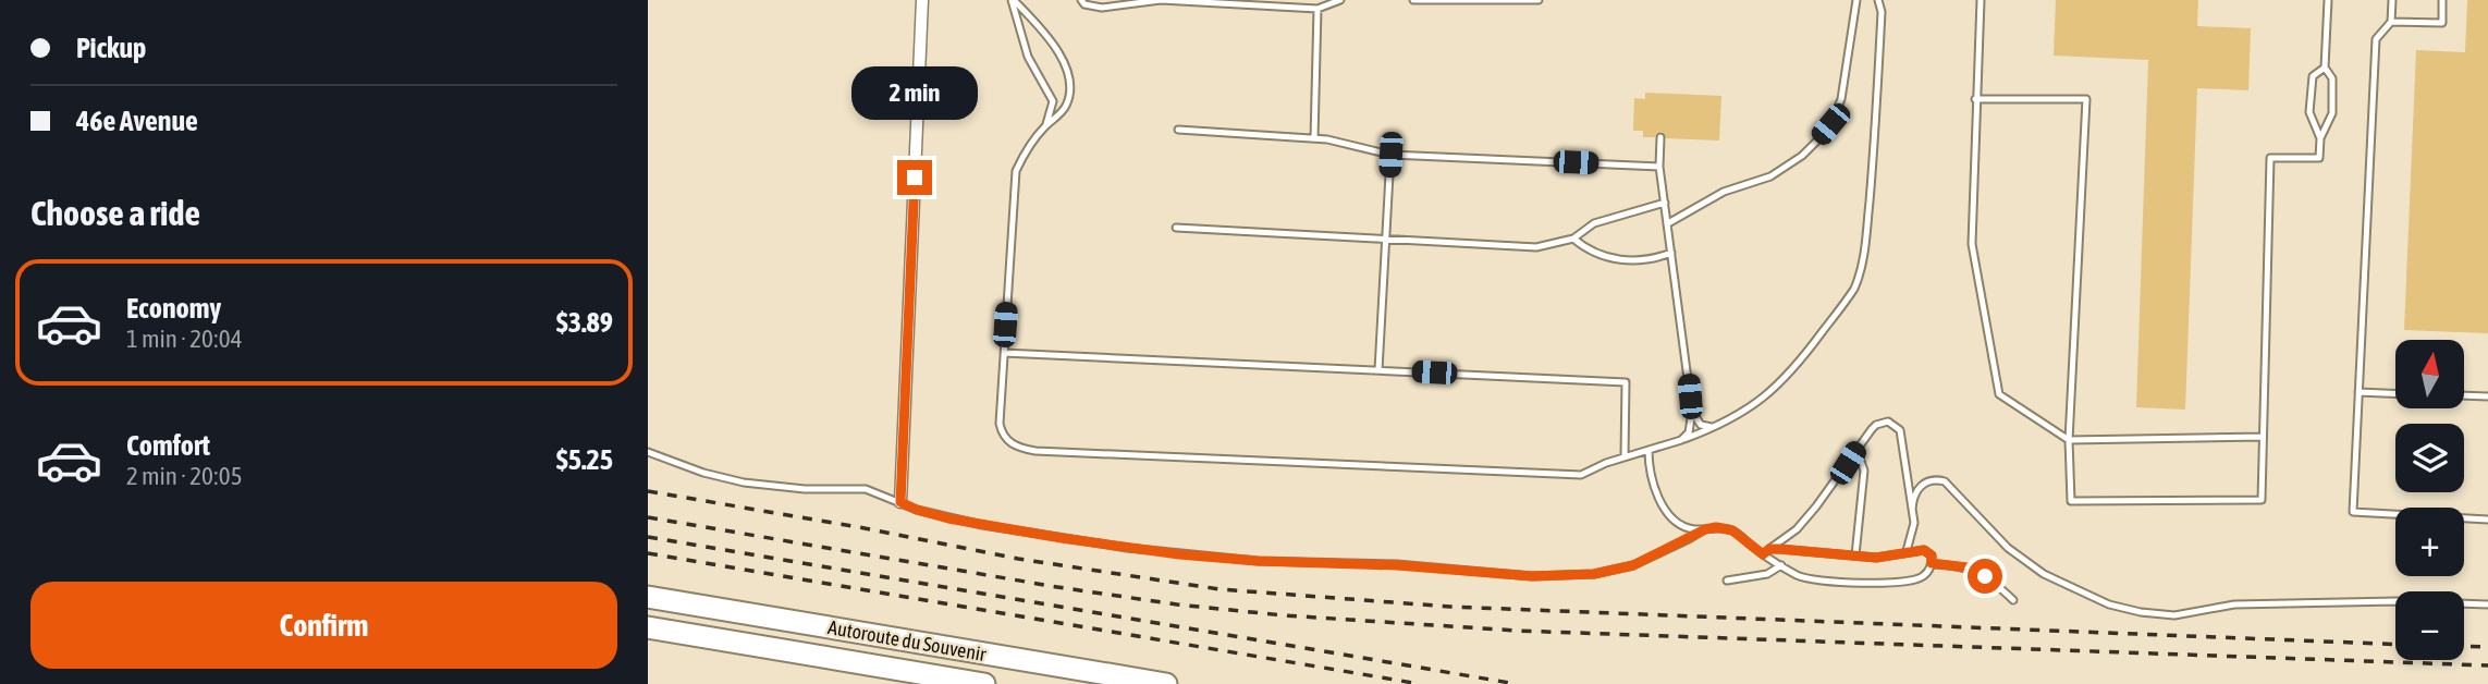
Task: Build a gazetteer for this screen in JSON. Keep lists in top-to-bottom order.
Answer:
{
  "streets": {
    "highway": ["Autoroute du Souvenir"]
  },
  "north": "top",
  "page": {
    "banner": ["Pickup", "46e Avenue"],
    "bubble": "2 min",
    "heading": "Choose a ride",
    "list": [
      {
        "name": "Economy",
        "note": "1 min · 20:04",
        "value": "$3.89"
      },
      {
        "name": "Comfort",
        "note": "2 min · 20:05",
        "value": "$5.25"
      }
    ],
    "map_buttons": ["+", "−"],
    "buttons": "Confirm"
  }
}
